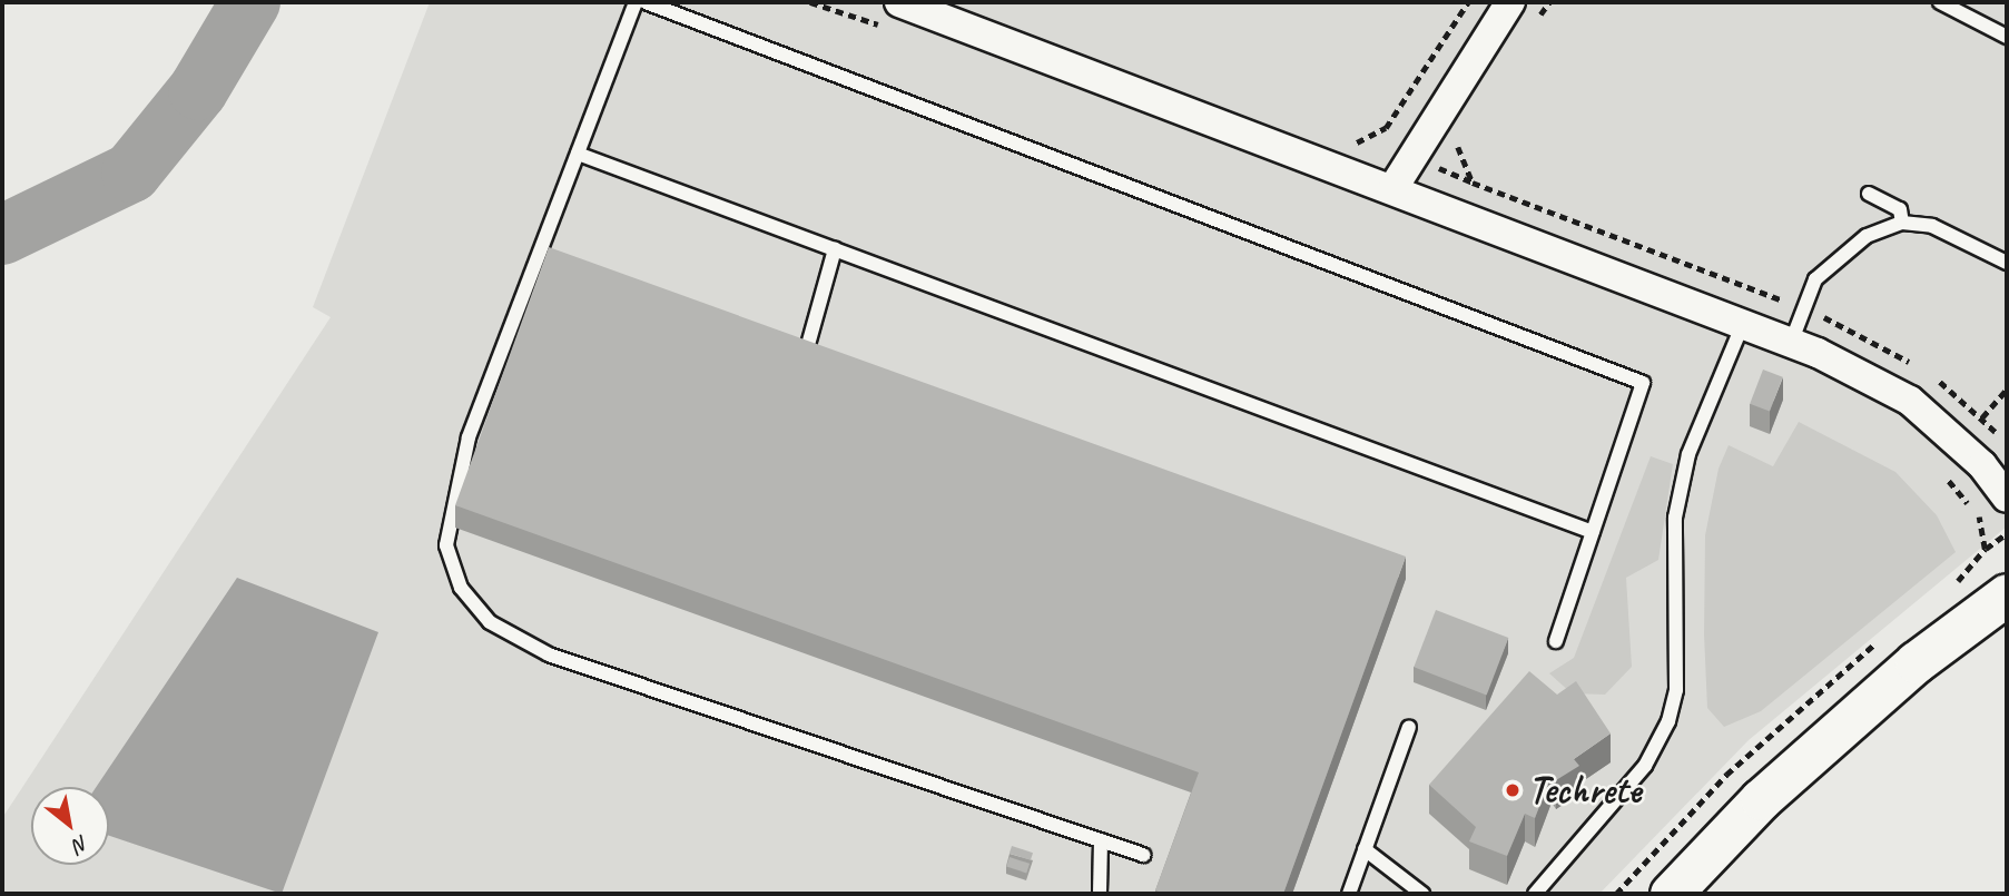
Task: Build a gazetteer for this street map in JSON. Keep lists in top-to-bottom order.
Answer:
{
  "places": ["Techrete"],
  "north": "bottom right"
}
